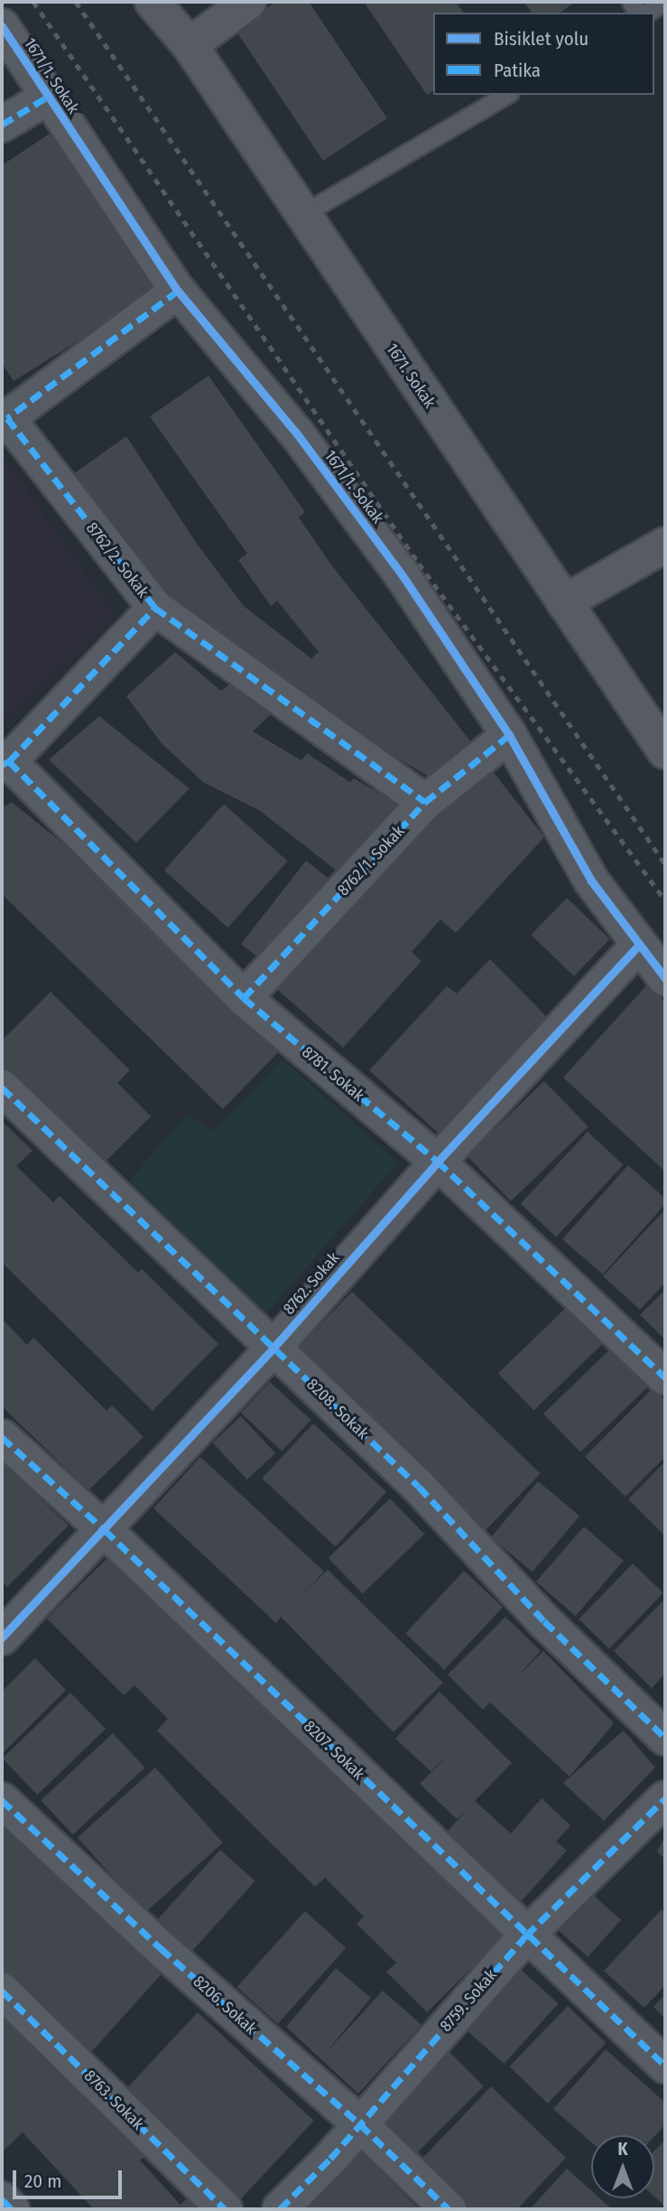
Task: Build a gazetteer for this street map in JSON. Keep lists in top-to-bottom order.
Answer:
{
  "streets": {
    "street": [
      "1671/1. Sokak",
      "1671. Sokak",
      "8762/2. Sokak",
      "8762/1. Sokak",
      "8781. Sokak",
      "8762. Sokak",
      "8208. Sokak",
      "8207. Sokak",
      "8759. Sokak",
      "8206. Sokak",
      "8763. Sokak"
    ]
  },
  "crossings": [
    ["1671/1. Sokak", "8762/2. Sokak"],
    ["1671/1. Sokak", "8762/1. Sokak"],
    ["1671/1. Sokak", "8762. Sokak"],
    ["8762/2. Sokak", "8762/1. Sokak"],
    ["8762/1. Sokak", "8781. Sokak"],
    ["8781. Sokak", "8762. Sokak"],
    ["8762. Sokak", "8208. Sokak"],
    ["8762. Sokak", "8207. Sokak"],
    ["8207. Sokak", "8759. Sokak"],
    ["8759. Sokak", "8206. Sokak"]
  ],
  "legend": ["Bisiklet yolu", "Patika"],
  "scale_bar": "20 m",
  "north": "top"
}
